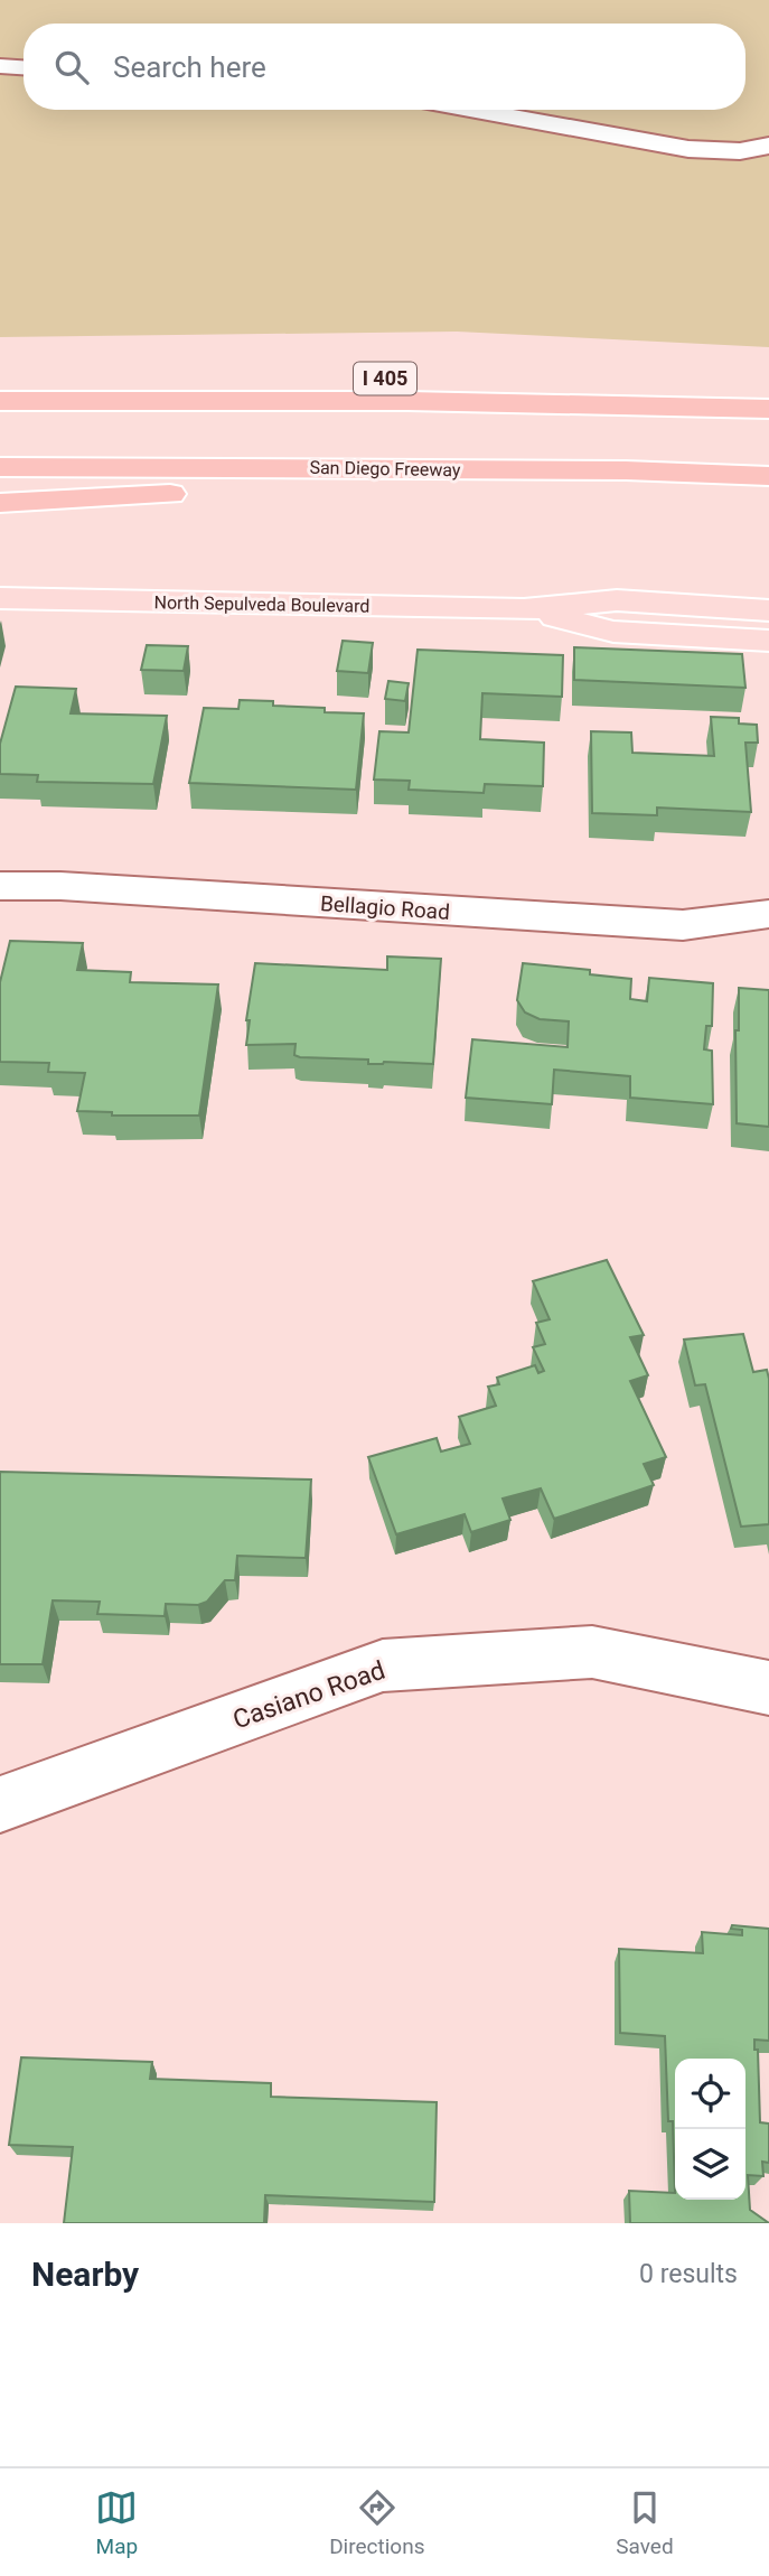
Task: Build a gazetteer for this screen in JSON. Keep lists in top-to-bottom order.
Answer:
{
  "streets": {
    "highway": ["I 405", "San Diego Freeway"],
    "main road": ["North Sepulveda Boulevard"],
    "street": ["Bellagio Road", "Casiano Road"]
  },
  "page": {
    "search": "Search here",
    "heading": ["Nearby", "0 results"],
    "nav": ["Map", "Directions", "Saved"]
  }
}
